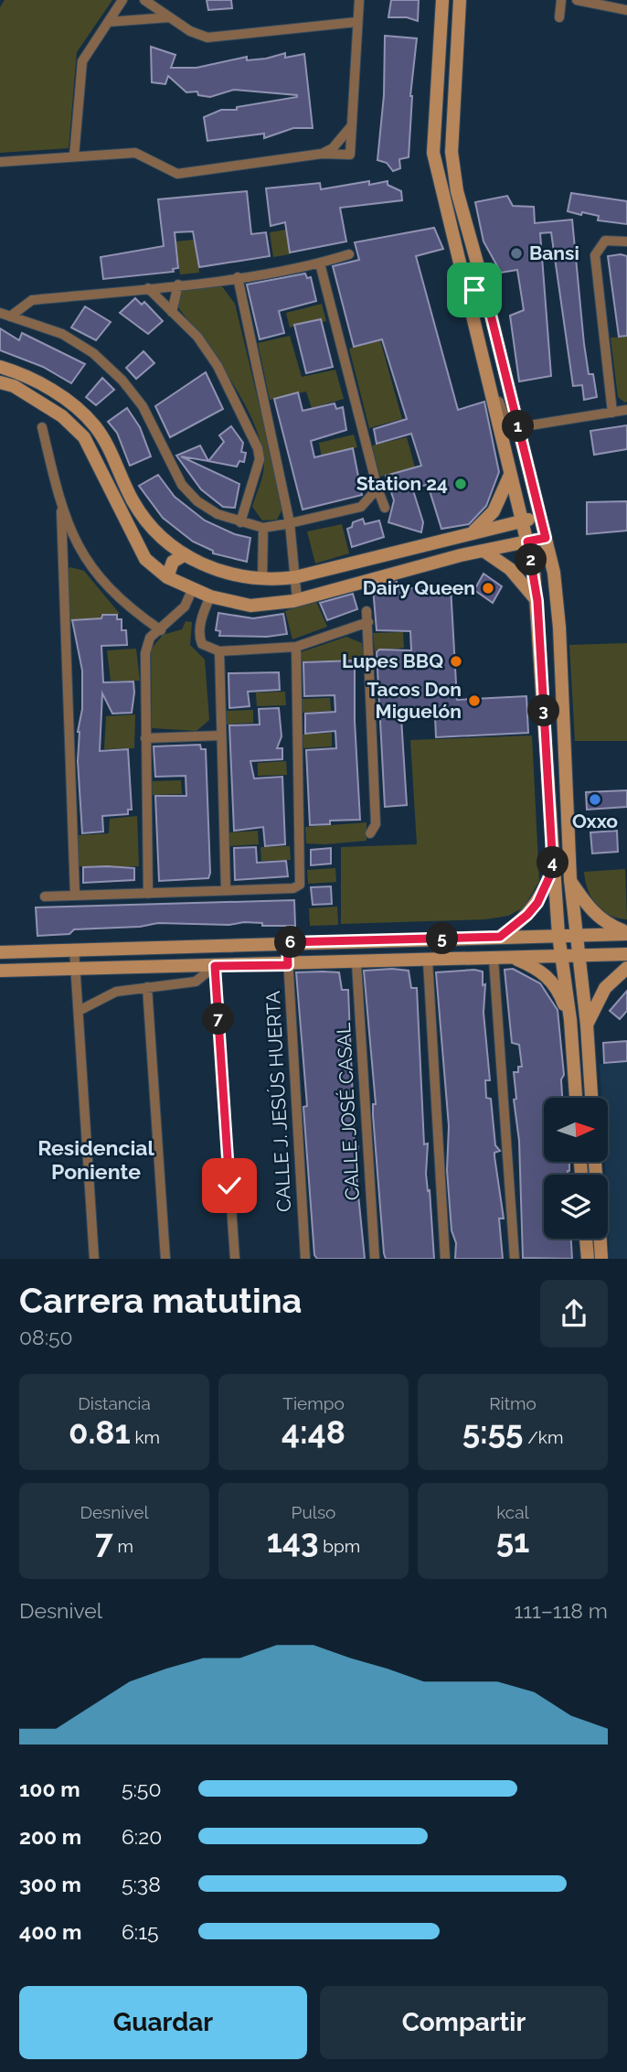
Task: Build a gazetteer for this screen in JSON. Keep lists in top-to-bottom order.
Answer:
{
  "streets": {
    "street": ["CALLE J. JESÚS HUERTA", "CALLE JOSÉ CASAL"]
  },
  "districts": ["Residencial Poniente"],
  "places": [
    "Bansi",
    "Station 24",
    "Dairy Queen",
    "Lupes BBQ",
    "Tacos Don Miguelón",
    "Oxxo"
  ],
  "north": "right",
  "page": {
    "pins": [
      "1",
      "2",
      "3",
      "4",
      "5",
      "6",
      "7"
    ],
    "heading": ["Carrera matutina", "08:50"],
    "stats": [
      ["Distancia", "0.81 km"],
      ["Tiempo", "4:48"],
      ["Ritmo", "5:55 /km"],
      ["Desnivel", "7 m"],
      ["Pulso", "143 bpm"],
      ["kcal", "51"]
    ],
    "chart": ["Desnivel", "111–118 m"],
    "list": [
      {
        "name": "100 m",
        "note": "5:50"
      },
      {
        "name": "200 m",
        "note": "6:20"
      },
      {
        "name": "300 m",
        "note": "5:38"
      },
      {
        "name": "400 m",
        "note": "6:15"
      }
    ],
    "buttons": ["Guardar", "Compartir"]
  }
}
